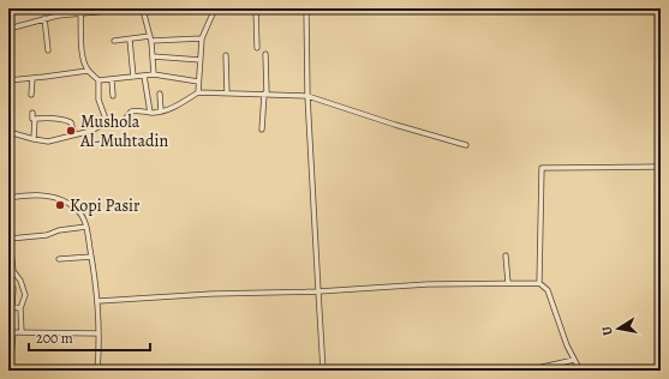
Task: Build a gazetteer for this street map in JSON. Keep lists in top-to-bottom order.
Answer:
{
  "places": ["Mushola Al-Muhtadin", "Kopi Pasir"],
  "scale_bar": "200 m",
  "north": "left"
}
